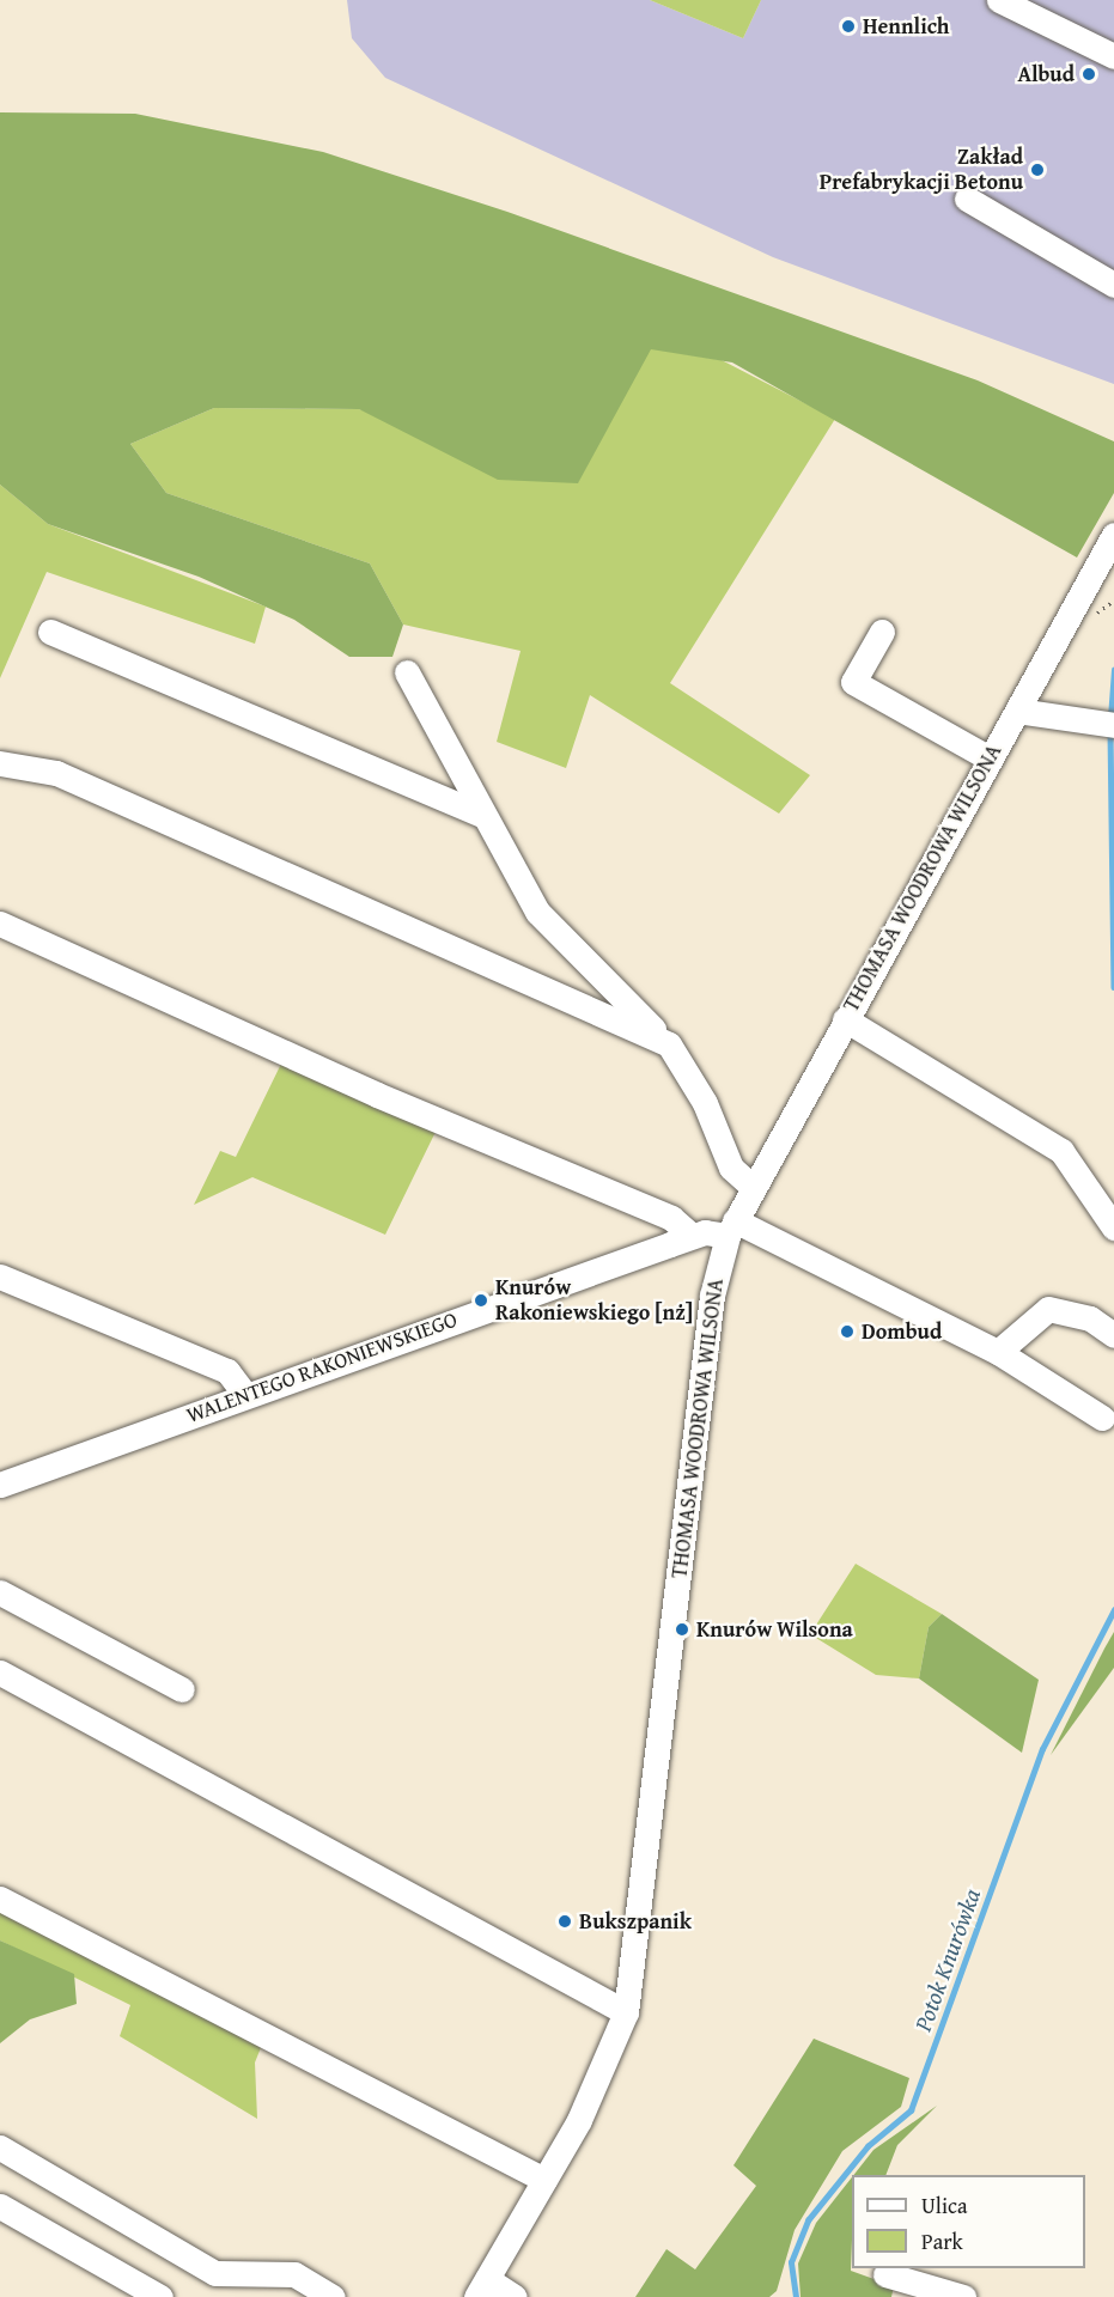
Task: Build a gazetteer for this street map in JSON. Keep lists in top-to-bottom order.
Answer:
{
  "streets": {
    "street": ["THOMASA WOODROWA WILSONA", "WALENTEGO RAKONIEWSKIEGO"]
  },
  "crossings": [
    ["THOMASA WOODROWA WILSONA", "WALENTEGO RAKONIEWSKIEGO"]
  ],
  "water": ["Potok Knurówka"],
  "places": [
    "Hennlich",
    "Albud",
    "Zakład Prefabrykacji Betonu",
    "Knurów Rakoniewskiego [nż]",
    "Dombud",
    "Knurów Wilsona",
    "Bukszpanik"
  ],
  "legend": ["Ulica", "Park"]
}
